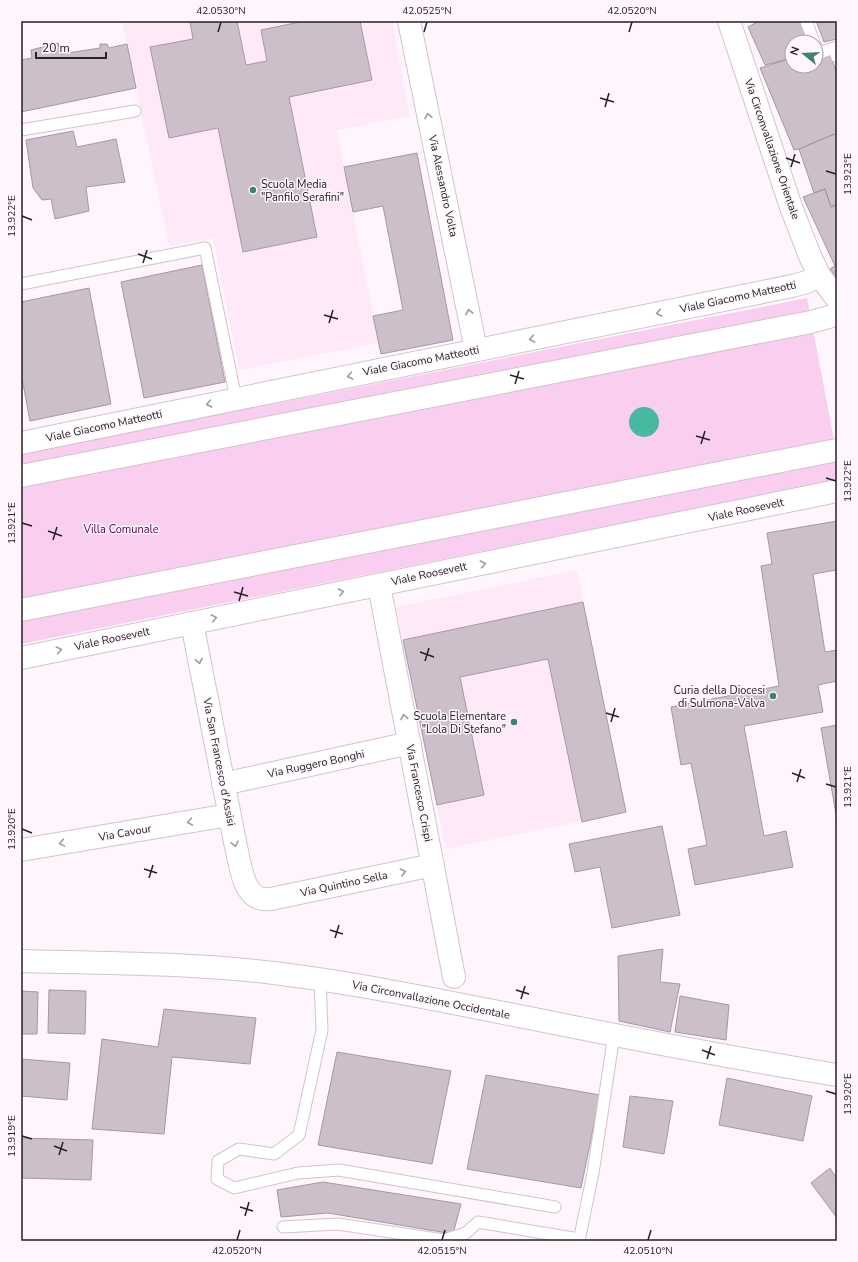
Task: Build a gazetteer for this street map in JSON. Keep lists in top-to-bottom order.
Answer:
{
  "streets": {
    "street": [
      "Via Circonvallazione Orientale",
      "Via Alessandro Volta",
      "Viale Giacomo Matteotti",
      "Viale Roosevelt",
      "Via San Francesco d'Assisi",
      "Via Ruggero Bonghi",
      "Via Francesco Crispi",
      "Via Cavour",
      "Via Quintino Sella",
      "Via Circonvallazione Occidentale"
    ]
  },
  "crossings": [
    ["Via Circonvallazione Orientale", "Viale Giacomo Matteotti"],
    ["Via Alessandro Volta", "Viale Giacomo Matteotti"],
    ["Viale Roosevelt", "Via San Francesco d'Assisi"],
    ["Viale Roosevelt", "Via Francesco Crispi"],
    ["Via San Francesco d'Assisi", "Via Ruggero Bonghi"],
    ["Via San Francesco d'Assisi", "Via Cavour"],
    ["Via San Francesco d'Assisi", "Via Quintino Sella"],
    ["Via Ruggero Bonghi", "Via Francesco Crispi"],
    ["Via Francesco Crispi", "Via Quintino Sella"]
  ],
  "one_way": [
    "Via Alessandro Volta",
    "Via San Francesco d'Assisi",
    "Via Francesco Crispi",
    "Via Cavour",
    "Via Quintino Sella"
  ],
  "parks": ["Villa Comunale"],
  "places": ["Scuola Media \"Panfilo Serafini\"", "Curia della Diocesi di Sulmona-Valva", "Scuola Elementare \"Lola Di Stefano\""],
  "scale_bar": "20 m",
  "north": "left",
  "coordinates": [
    "42.0530°N",
    "42.0525°N",
    "42.0520°N",
    "13.923°E",
    "13.922°E",
    "13.921°E",
    "13.920°E",
    "13.919°E",
    "42.0515°N",
    "42.0510°N"
  ]
}
